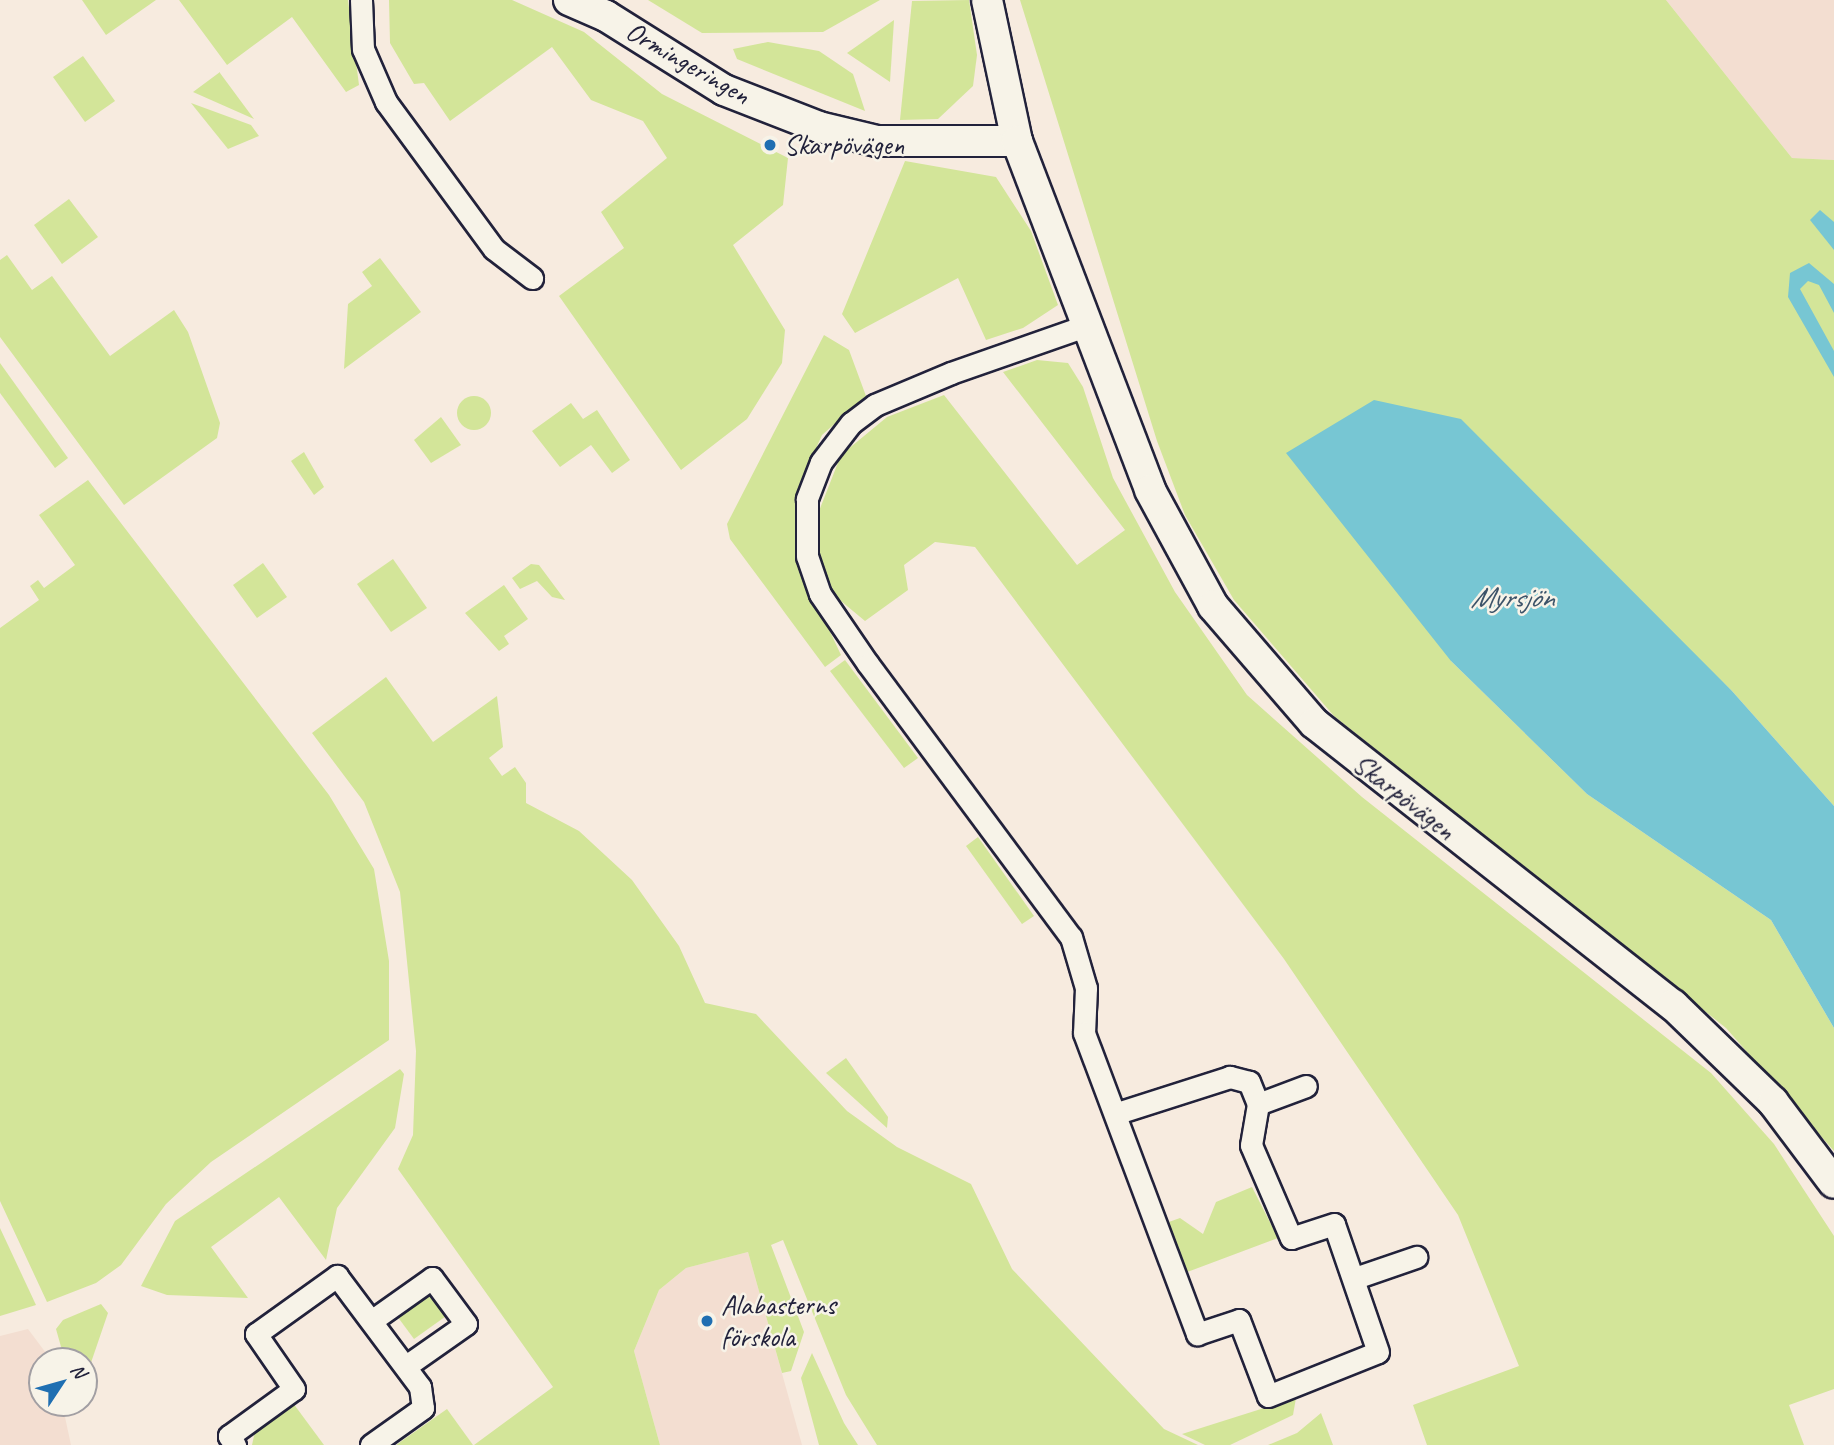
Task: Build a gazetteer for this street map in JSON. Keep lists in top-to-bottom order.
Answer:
{
  "streets": {
    "street": ["Ormingeringen", "Skarpövägen"]
  },
  "crossings": [
    ["Ormingeringen", "Skarpövägen"]
  ],
  "water": ["Myrsjön"],
  "places": ["Skarpövägen", "Alabasterns förskola"],
  "north": "top right"
}
